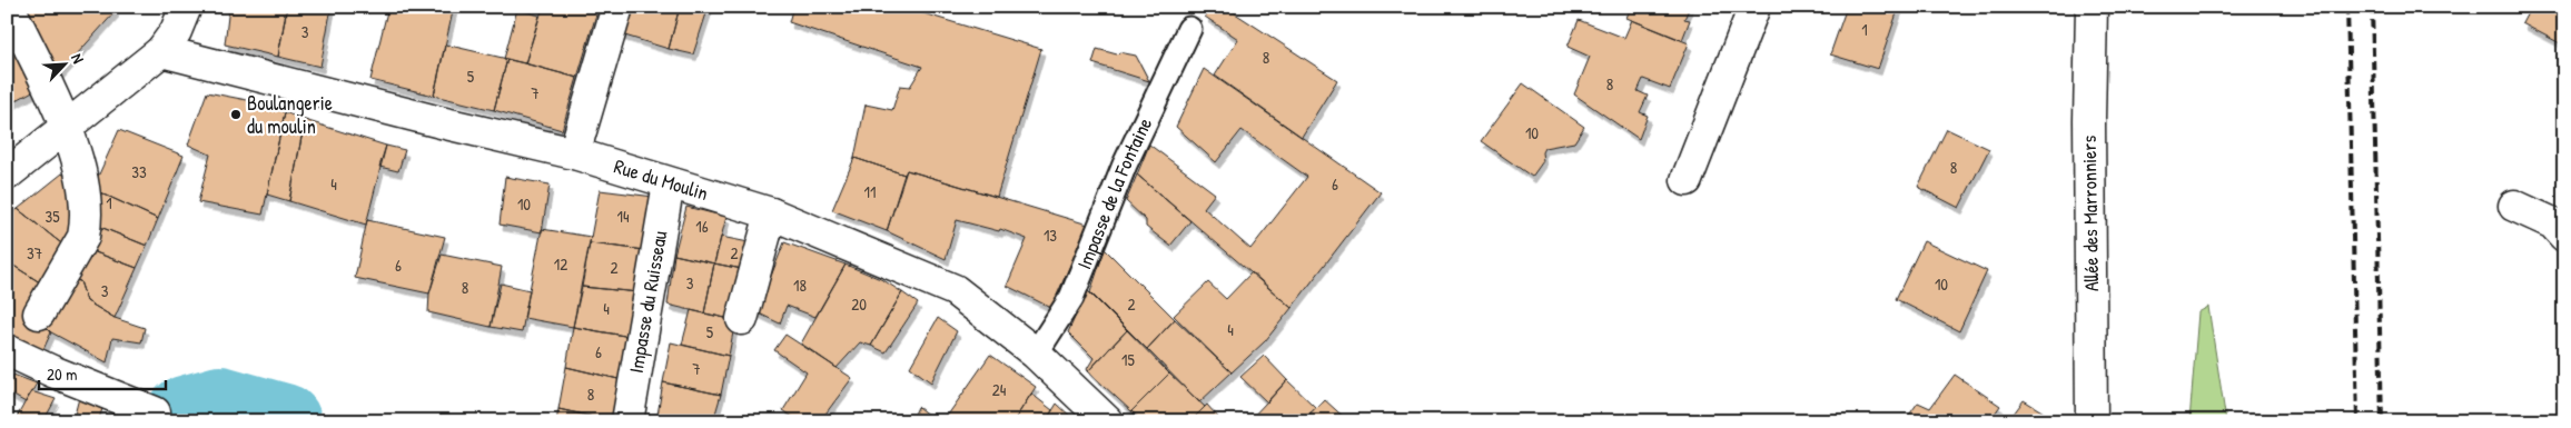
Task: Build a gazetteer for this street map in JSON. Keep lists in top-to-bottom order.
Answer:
{
  "streets": {
    "street": ["Rue du Moulin", "Allée des Marronniers", "Impasse du Ruisseau"],
    "lane": ["Impasse de la Fontaine"]
  },
  "crossings": [
    ["Rue du Moulin", "Impasse de la Fontaine"],
    ["Rue du Moulin", "Impasse du Ruisseau"]
  ],
  "places": ["Boulangerie du moulin"],
  "house_numbers": [
    "1",
    "3",
    "8",
    "5",
    "8",
    "7",
    "10",
    "8",
    "33",
    "4",
    "6",
    "11",
    "1",
    "10",
    "35",
    "14",
    "16",
    "13",
    "37",
    "2",
    "12",
    "6",
    "2",
    "3",
    "10",
    "18",
    "8",
    "3",
    "20",
    "2",
    "4",
    "4",
    "5",
    "6",
    "15",
    "7",
    "24",
    "8"
  ],
  "scale_bar": "20 m",
  "north": "top right"
}
